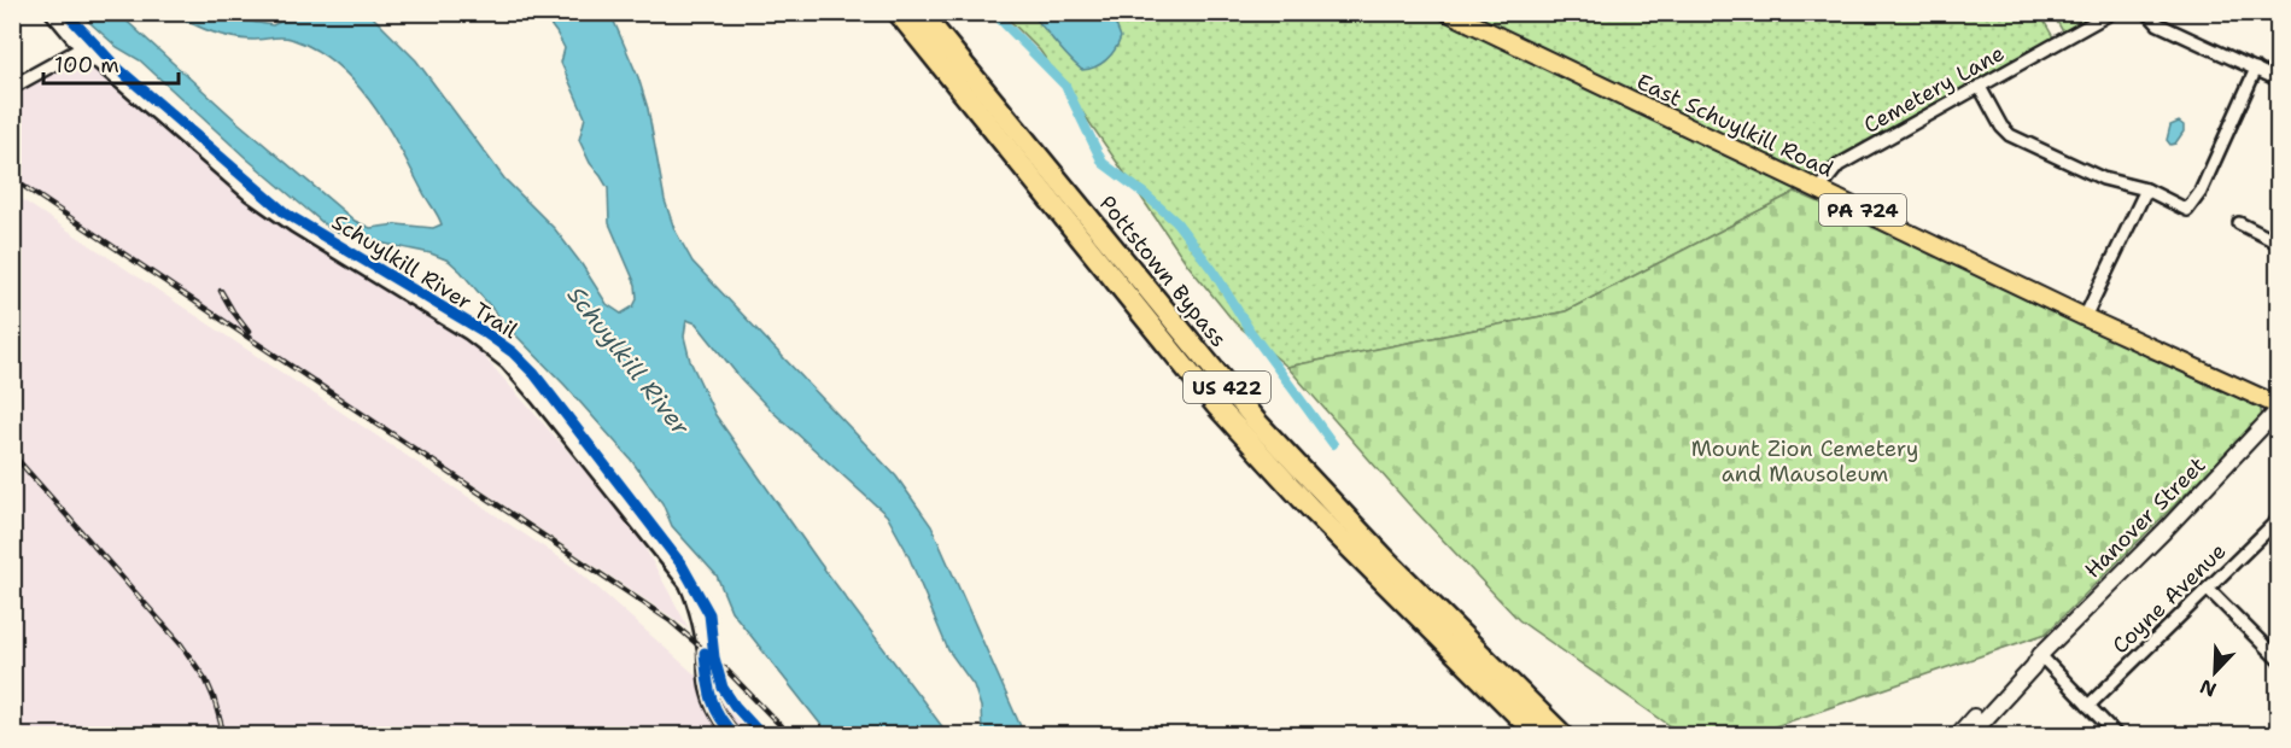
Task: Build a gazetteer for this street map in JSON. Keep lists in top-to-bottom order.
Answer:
{
  "streets": {
    "highway": ["Pottstown Bypass", "US 422"],
    "main road": ["East Schuylkill Road", "PA 724", "Hanover Street"],
    "street": ["Cemetery Lane", "Coyne Avenue"],
    "cycle path": ["Schuylkill River Trail"]
  },
  "crossings": [
    ["Cemetery Lane", "East Schuylkill Road"],
    ["East Schuylkill Road", "Hanover Street"]
  ],
  "water": ["Schuylkill River"],
  "parks": ["Mount Zion Cemetery and Mausoleum"],
  "scale_bar": "100 m",
  "north": "bottom left"
}
